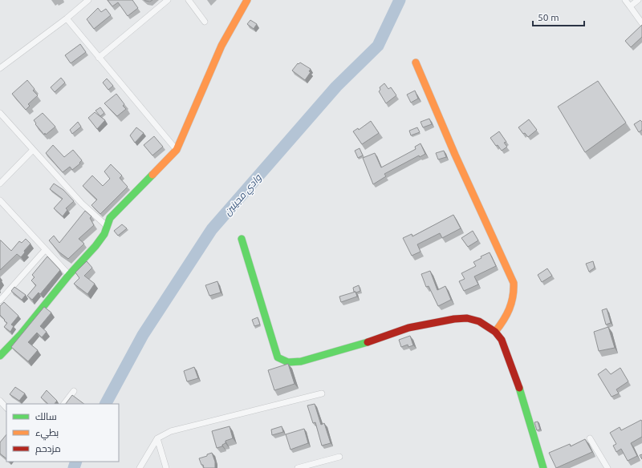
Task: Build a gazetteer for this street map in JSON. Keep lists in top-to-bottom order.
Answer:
{
  "water": ["وادي مجينين"],
  "legend": ["سالك", "بطيء", "مزدحم"],
  "scale_bar": "50 m"
}
